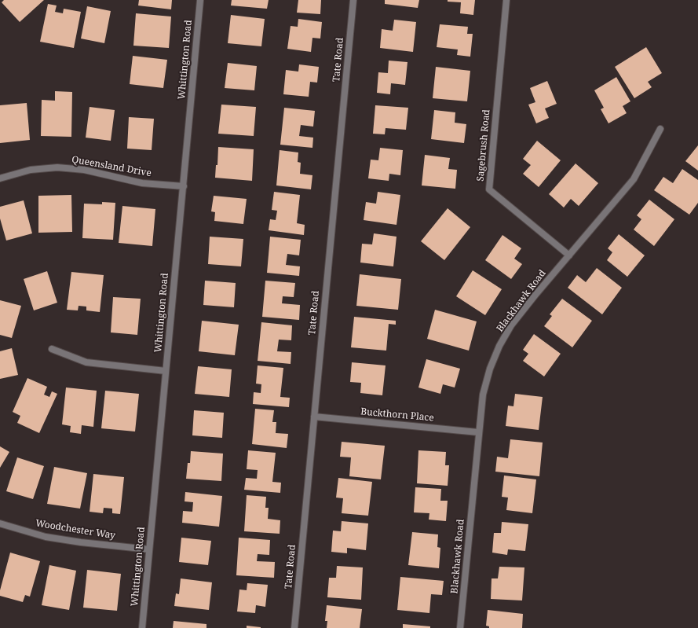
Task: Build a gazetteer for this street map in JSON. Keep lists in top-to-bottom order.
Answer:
{
  "streets": {
    "street": [
      "Whittington Road",
      "Tate Road",
      "Sagebrush Road",
      "Queensland Drive",
      "Blackhawk Road",
      "Buckthorn Place",
      "Woodchester Way"
    ]
  },
  "crossings": [
    ["Whittington Road", "Queensland Drive"],
    ["Whittington Road", "Woodchester Way"],
    ["Tate Road", "Buckthorn Place"],
    ["Sagebrush Road", "Blackhawk Road"],
    ["Blackhawk Road", "Buckthorn Place"]
  ]
}
